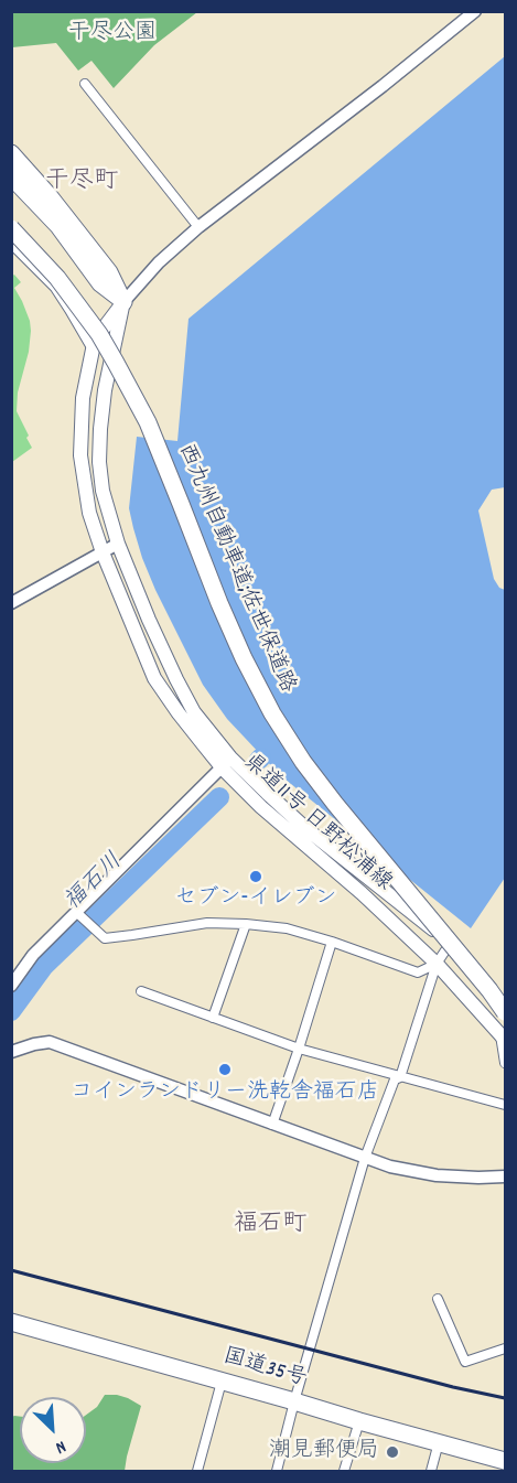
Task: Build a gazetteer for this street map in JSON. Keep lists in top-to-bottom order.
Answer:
{
  "streets": {
    "highway": ["西九州自動車道;佐世保道路", "国道35号"],
    "main road": ["県道11号 日野松浦線"]
  },
  "crossings": [
    ["西九州自動車道;佐世保道路", "県道11号 日野松浦線"]
  ],
  "districts": ["干尽町", "福石町"],
  "water": ["福石川"],
  "parks": ["干尽公園"],
  "places": ["セブン-イレブン", "コインランドリー洗乾舎福石店", "潮見郵便局"],
  "north": "bottom right"
}
